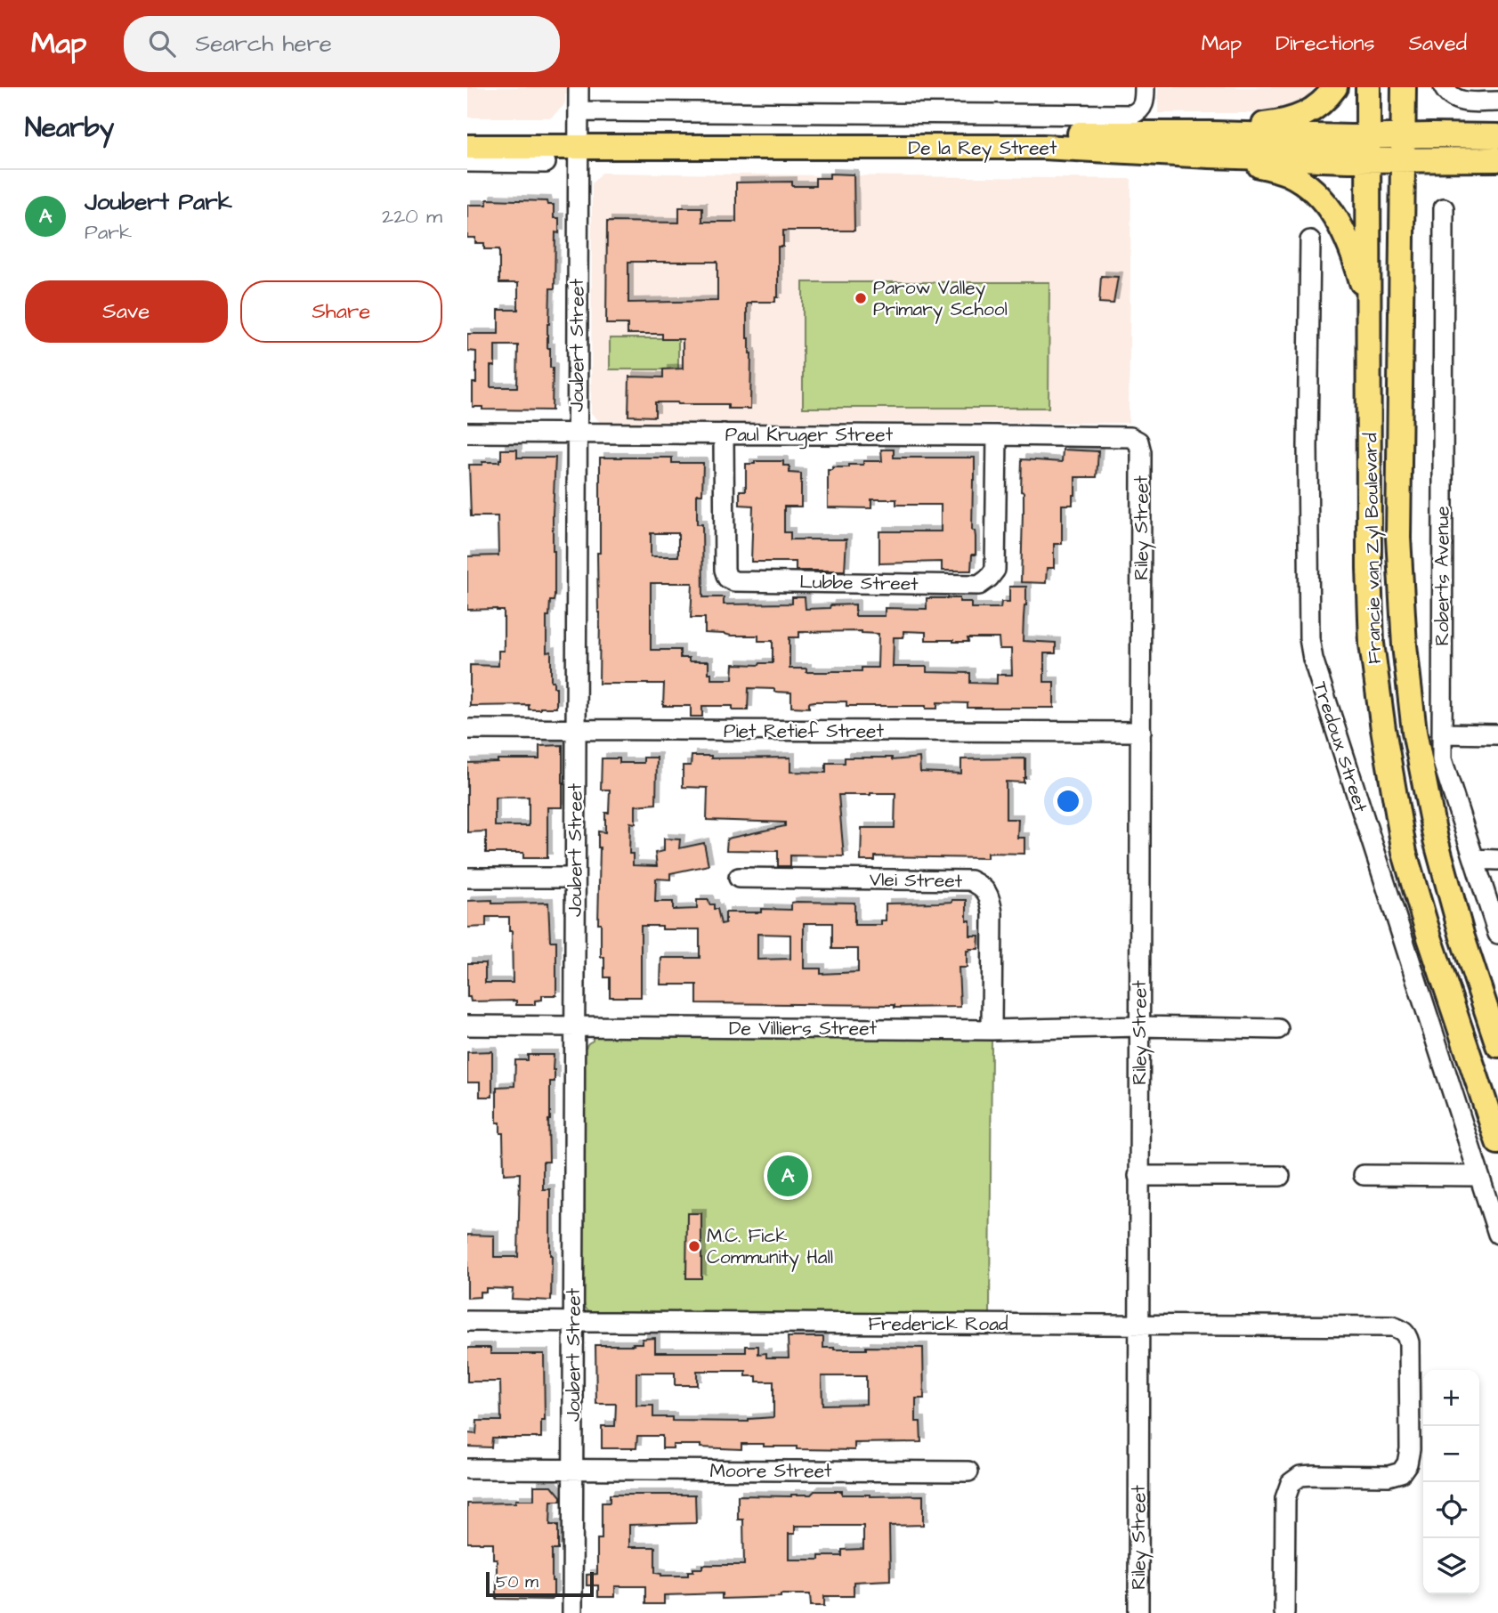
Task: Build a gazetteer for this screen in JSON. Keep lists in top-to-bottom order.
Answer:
{
  "streets": {
    "main road": ["De la Rey Street", "Francie van Zyl Boulevard"],
    "street": [
      "Joubert Street",
      "Paul Kruger Street",
      "Riley Street",
      "Roberts Avenue",
      "Lubbe Street",
      "Piet Retief Street",
      "Tredoux Street",
      "Vlei Street",
      "De Villiers Street",
      "Frederick Road",
      "Moore Street"
    ]
  },
  "crossings": [
    ["De la Rey Street", "Joubert Street"],
    ["De la Rey Street", "Francie van Zyl Boulevard"],
    ["Joubert Street", "Paul Kruger Street"],
    ["Joubert Street", "Piet Retief Street"],
    ["Joubert Street", "De Villiers Street"],
    ["Joubert Street", "Frederick Road"],
    ["Joubert Street", "Moore Street"],
    ["Paul Kruger Street", "Riley Street"],
    ["Paul Kruger Street", "Lubbe Street"],
    ["Riley Street", "Piet Retief Street"],
    ["Riley Street", "De Villiers Street"],
    ["Riley Street", "Frederick Road"],
    ["Vlei Street", "De Villiers Street"]
  ],
  "places": ["Parow Valley Primary School", "M.C. Fick Community Hall"],
  "scale_bar": "50 m",
  "page": {
    "header": "Map",
    "search": "Search here",
    "nav": ["Map", "Directions", "Saved"],
    "heading": "Nearby",
    "list": [
      {
        "mark": "A",
        "name": "Joubert Park",
        "note": "Park",
        "value": "220 m"
      }
    ],
    "buttons": ["Save", "Share"],
    "pins": "A",
    "map_buttons": ["+", "−"],
    "scale": "50 m"
  }
}
